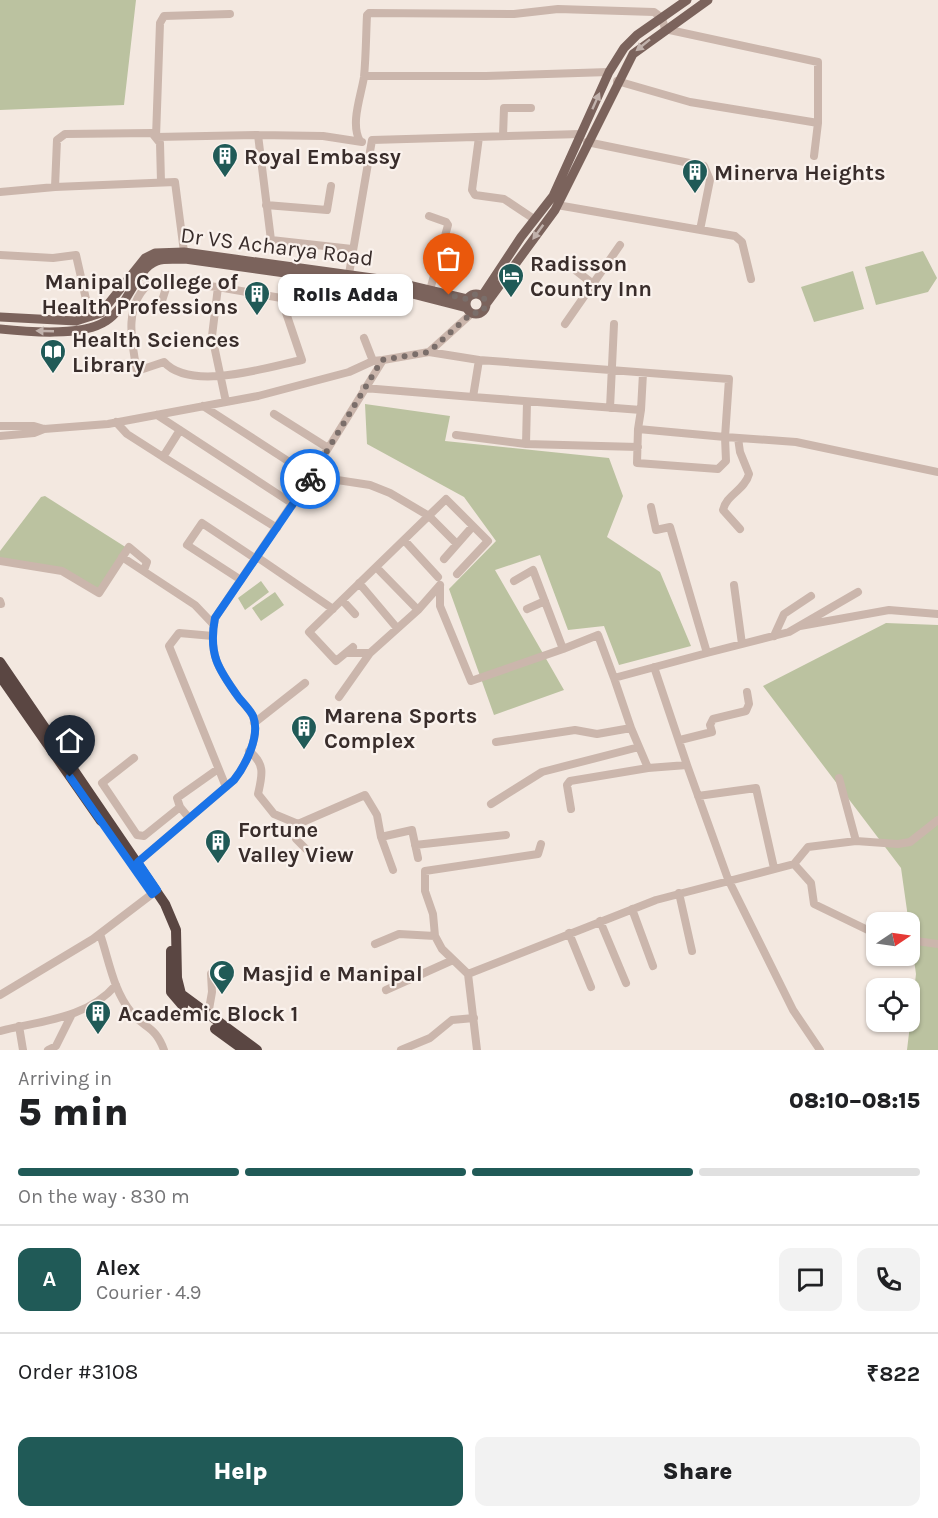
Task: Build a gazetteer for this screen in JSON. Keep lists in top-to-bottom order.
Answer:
{
  "streets": {
    "main road": ["Dr VS Acharya Road"]
  },
  "places": {
    "building": [
      "Royal Embassy",
      "Minerva Heights",
      "Manipal College of Health Professions",
      "Marena Sports Complex",
      "Fortune Valley View",
      "Academic Block 1"
    ],
    "other": ["Rolls Adda"],
    "hotel": ["Radisson Country Inn"],
    "library": ["Health Sciences Library"],
    "mosque": ["Masjid e Manipal"]
  },
  "north": "right",
  "page": {
    "bubble": "Rolls Adda",
    "heading": ["5 min", "Arriving in", "08:10–08:15"],
    "panel": [
      "Alex",
      "Courier · 4.9",
      "Order #3108",
      "₹822"
    ],
    "bar": "On the way · 830 m",
    "round": "A",
    "buttons": ["Help", "Share"]
  }
}
